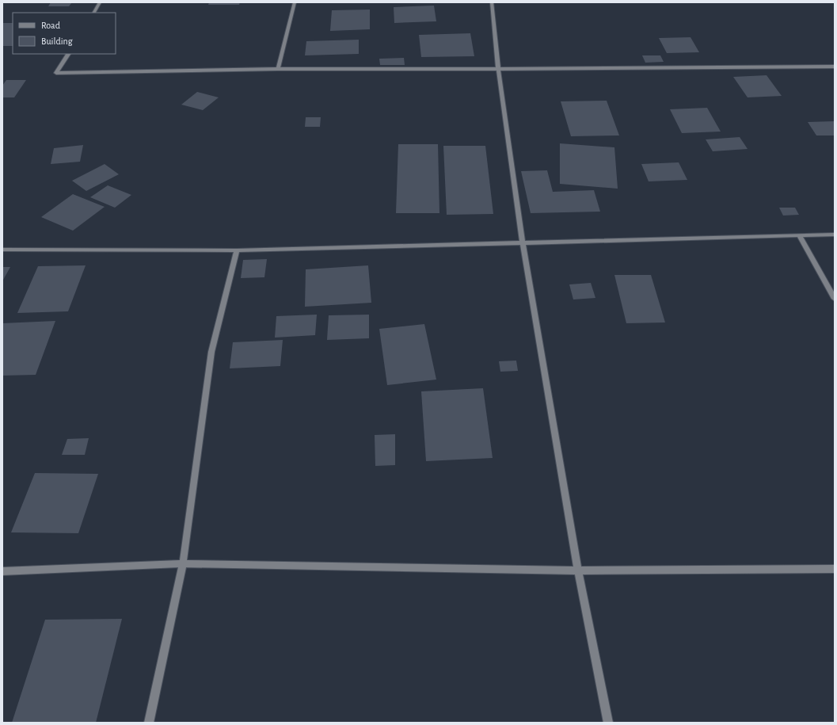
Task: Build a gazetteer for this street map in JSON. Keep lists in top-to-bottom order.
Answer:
{
  "legend": ["Road", "Building"]
}
